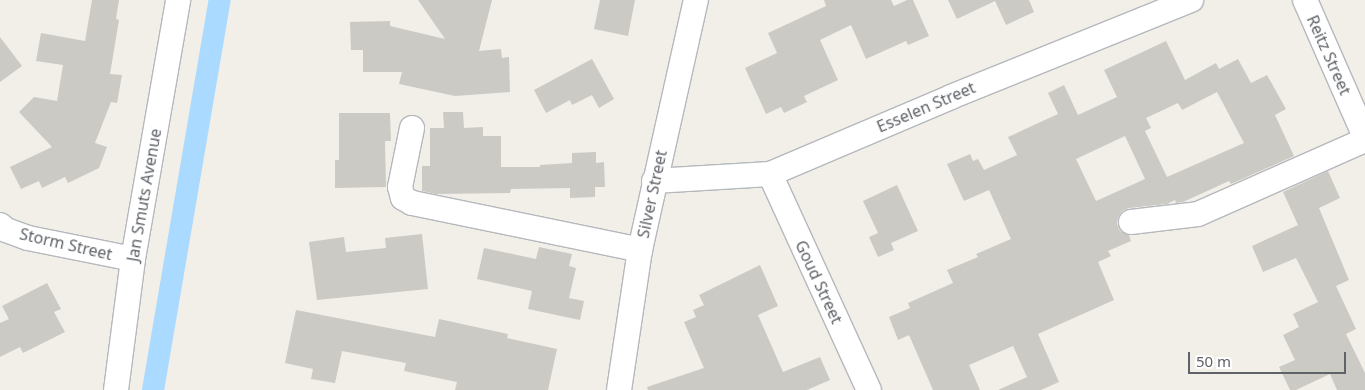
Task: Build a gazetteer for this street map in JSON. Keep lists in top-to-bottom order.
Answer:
{
  "streets": {
    "street": [
      "Reitz Street",
      "Esselen Street",
      "Silver Street",
      "Jan Smuts Avenue",
      "Storm Street",
      "Goud Street"
    ]
  },
  "crossings": [
    ["Esselen Street", "Silver Street"],
    ["Esselen Street", "Goud Street"],
    ["Jan Smuts Avenue", "Storm Street"]
  ],
  "scale_bar": "50 m"
}
